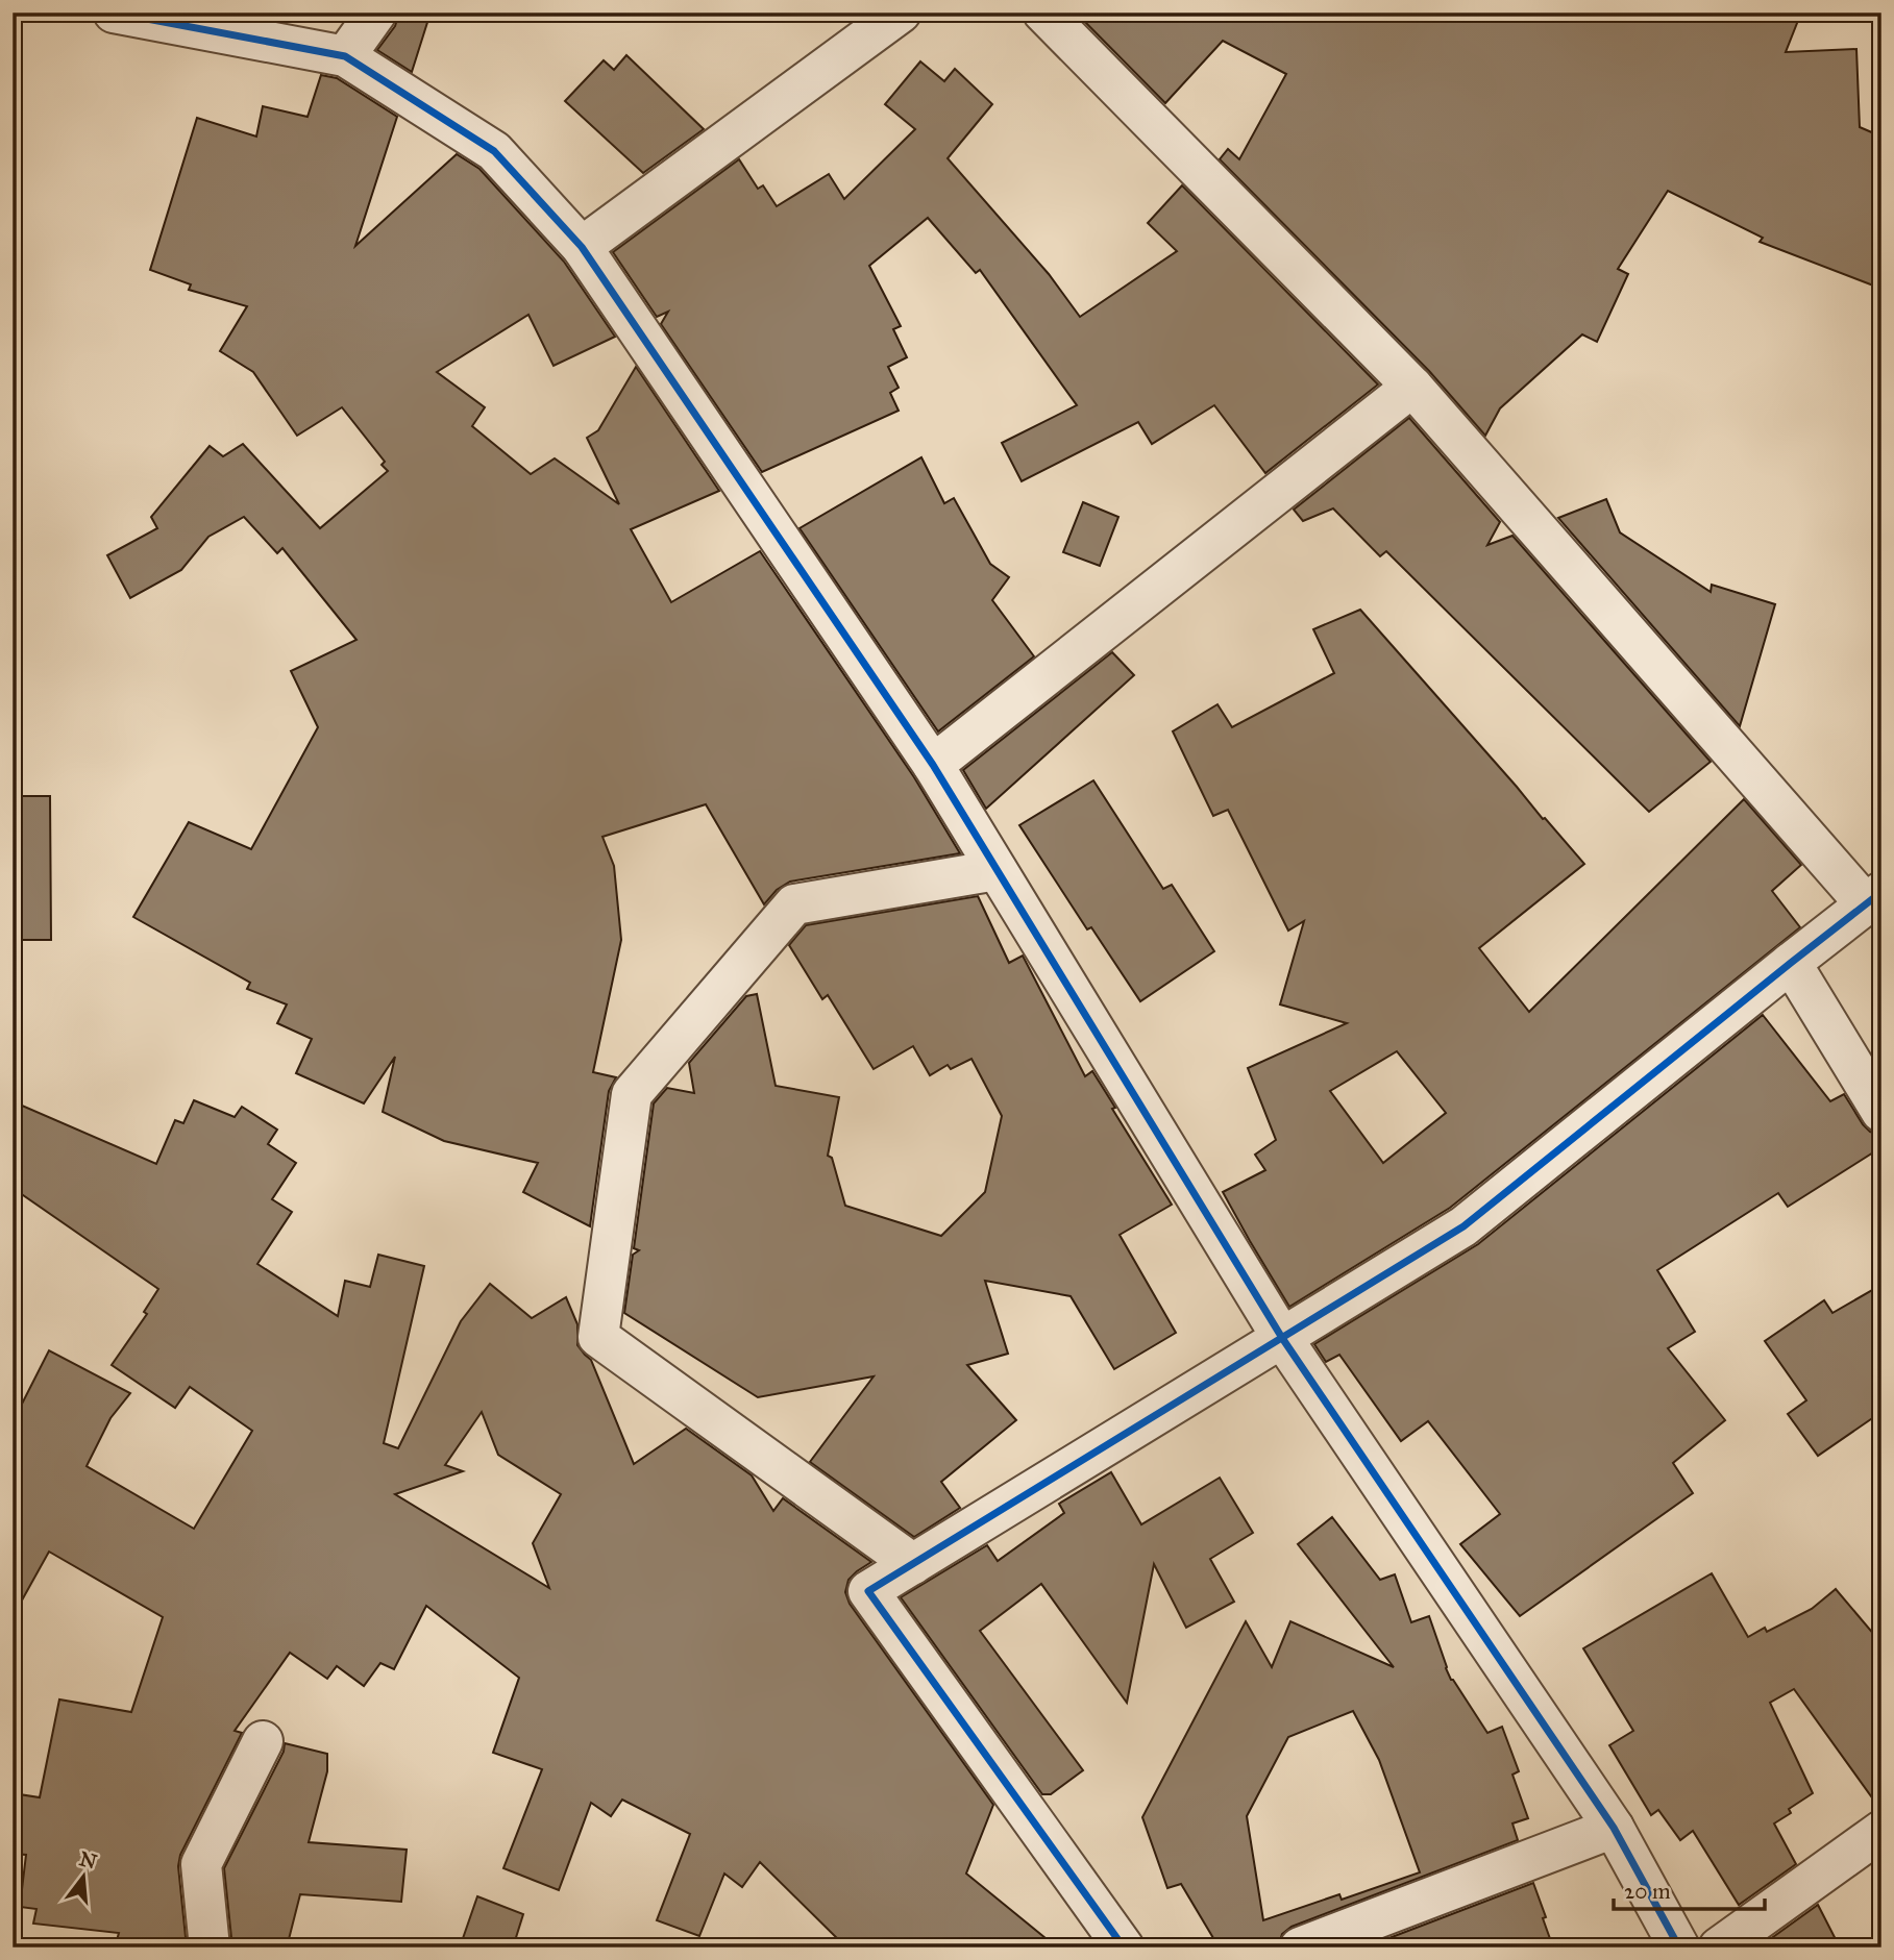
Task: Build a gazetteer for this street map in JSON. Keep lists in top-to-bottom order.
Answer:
{
  "scale_bar": "20 m",
  "north": "top"
}
